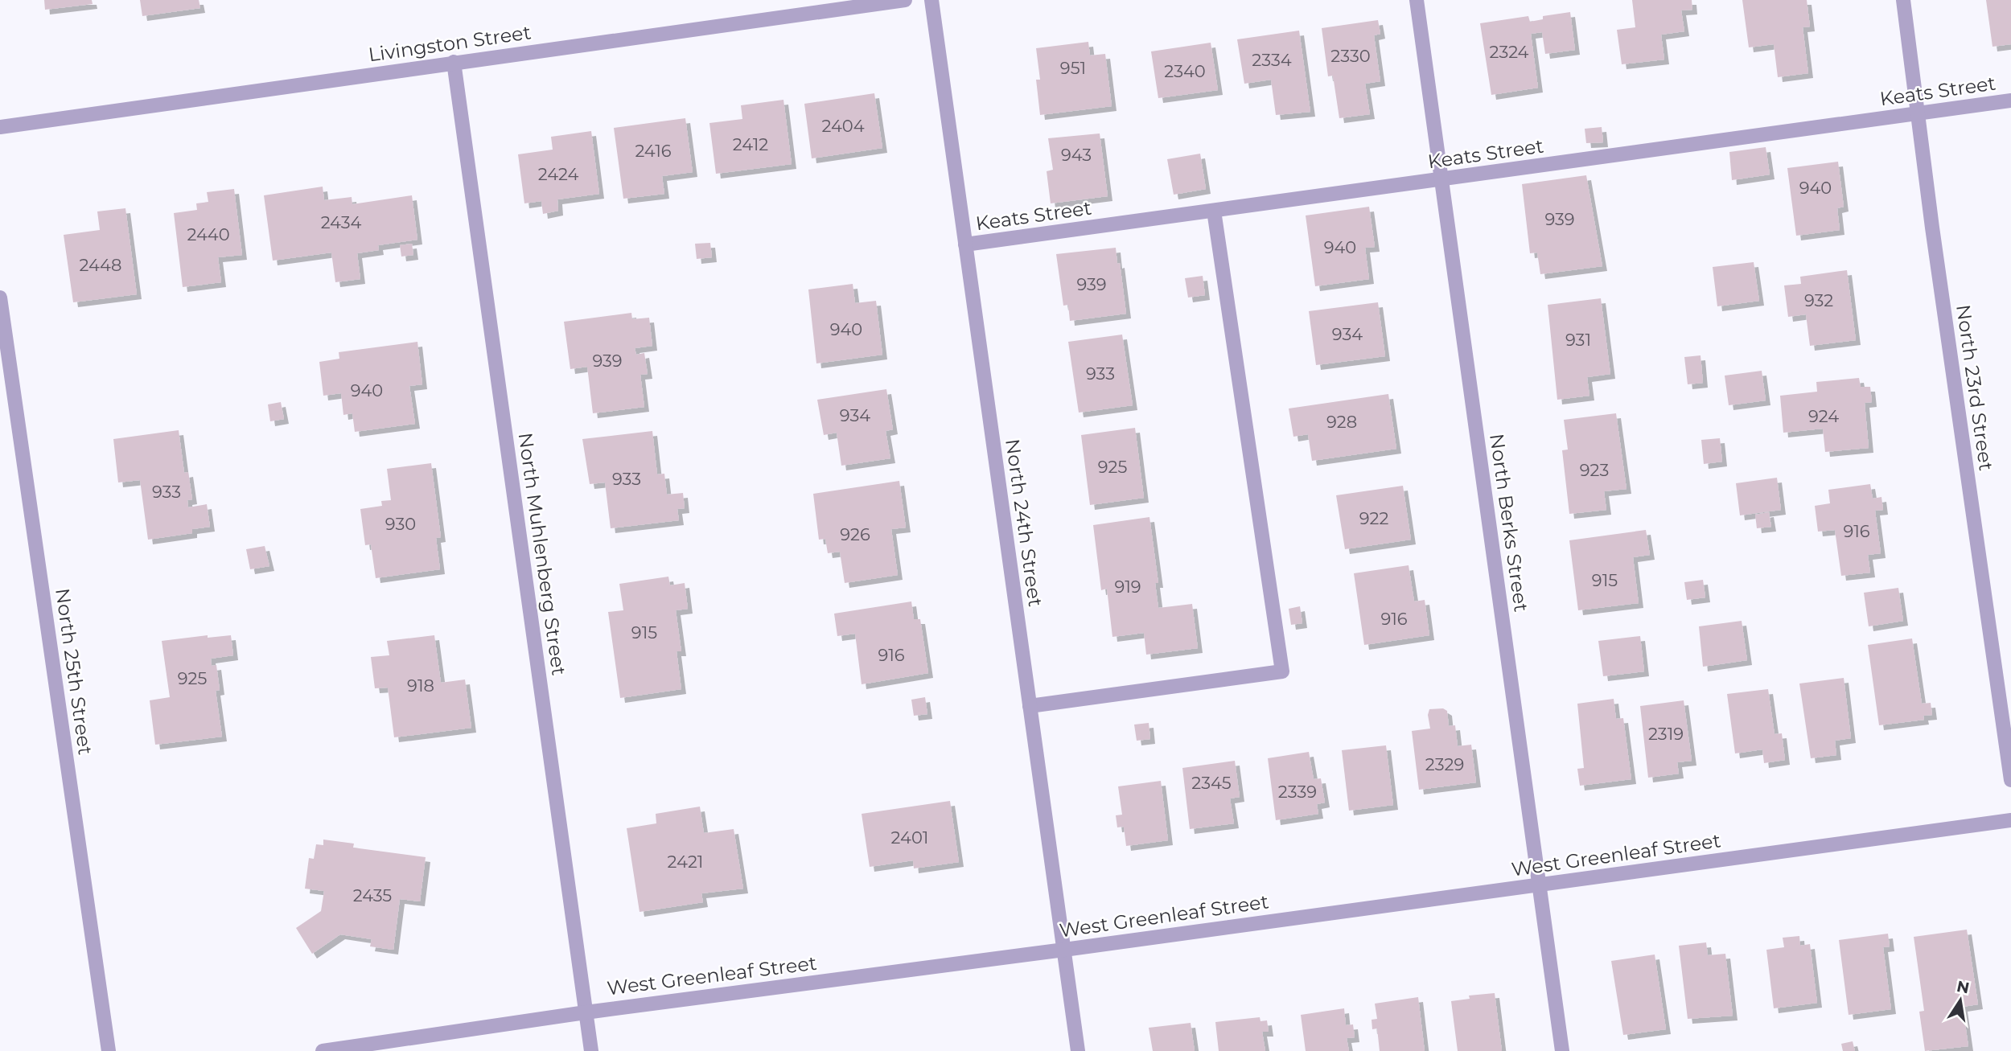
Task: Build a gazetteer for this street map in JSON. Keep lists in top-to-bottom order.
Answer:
{
  "streets": {
    "street": [
      "Livingston Street",
      "Keats Street",
      "North 23rd Street",
      "North 24th Street",
      "North Berks Street",
      "North Muhlenberg Street",
      "North 25th Street",
      "West Greenleaf Street"
    ]
  },
  "crossings": [
    ["Livingston Street", "North Muhlenberg Street"],
    ["Keats Street", "North 23rd Street"],
    ["Keats Street", "North 24th Street"],
    ["Keats Street", "North Berks Street"],
    ["North 24th Street", "West Greenleaf Street"],
    ["North Berks Street", "West Greenleaf Street"],
    ["North Muhlenberg Street", "West Greenleaf Street"]
  ],
  "house_numbers": [
    "2324",
    "2330",
    "2334",
    "951",
    "2340",
    "2404",
    "2412",
    "2416",
    "943",
    "2424",
    "940",
    "939",
    "2434",
    "2440",
    "940",
    "2448",
    "939",
    "932",
    "940",
    "934",
    "931",
    "939",
    "933",
    "940",
    "934",
    "924",
    "928",
    "925",
    "923",
    "933",
    "933",
    "922",
    "930",
    "916",
    "926",
    "915",
    "919",
    "916",
    "915",
    "916",
    "925",
    "918",
    "2319",
    "2329",
    "2345",
    "2339",
    "2401",
    "2421",
    "2435"
  ],
  "north": "top"
}
